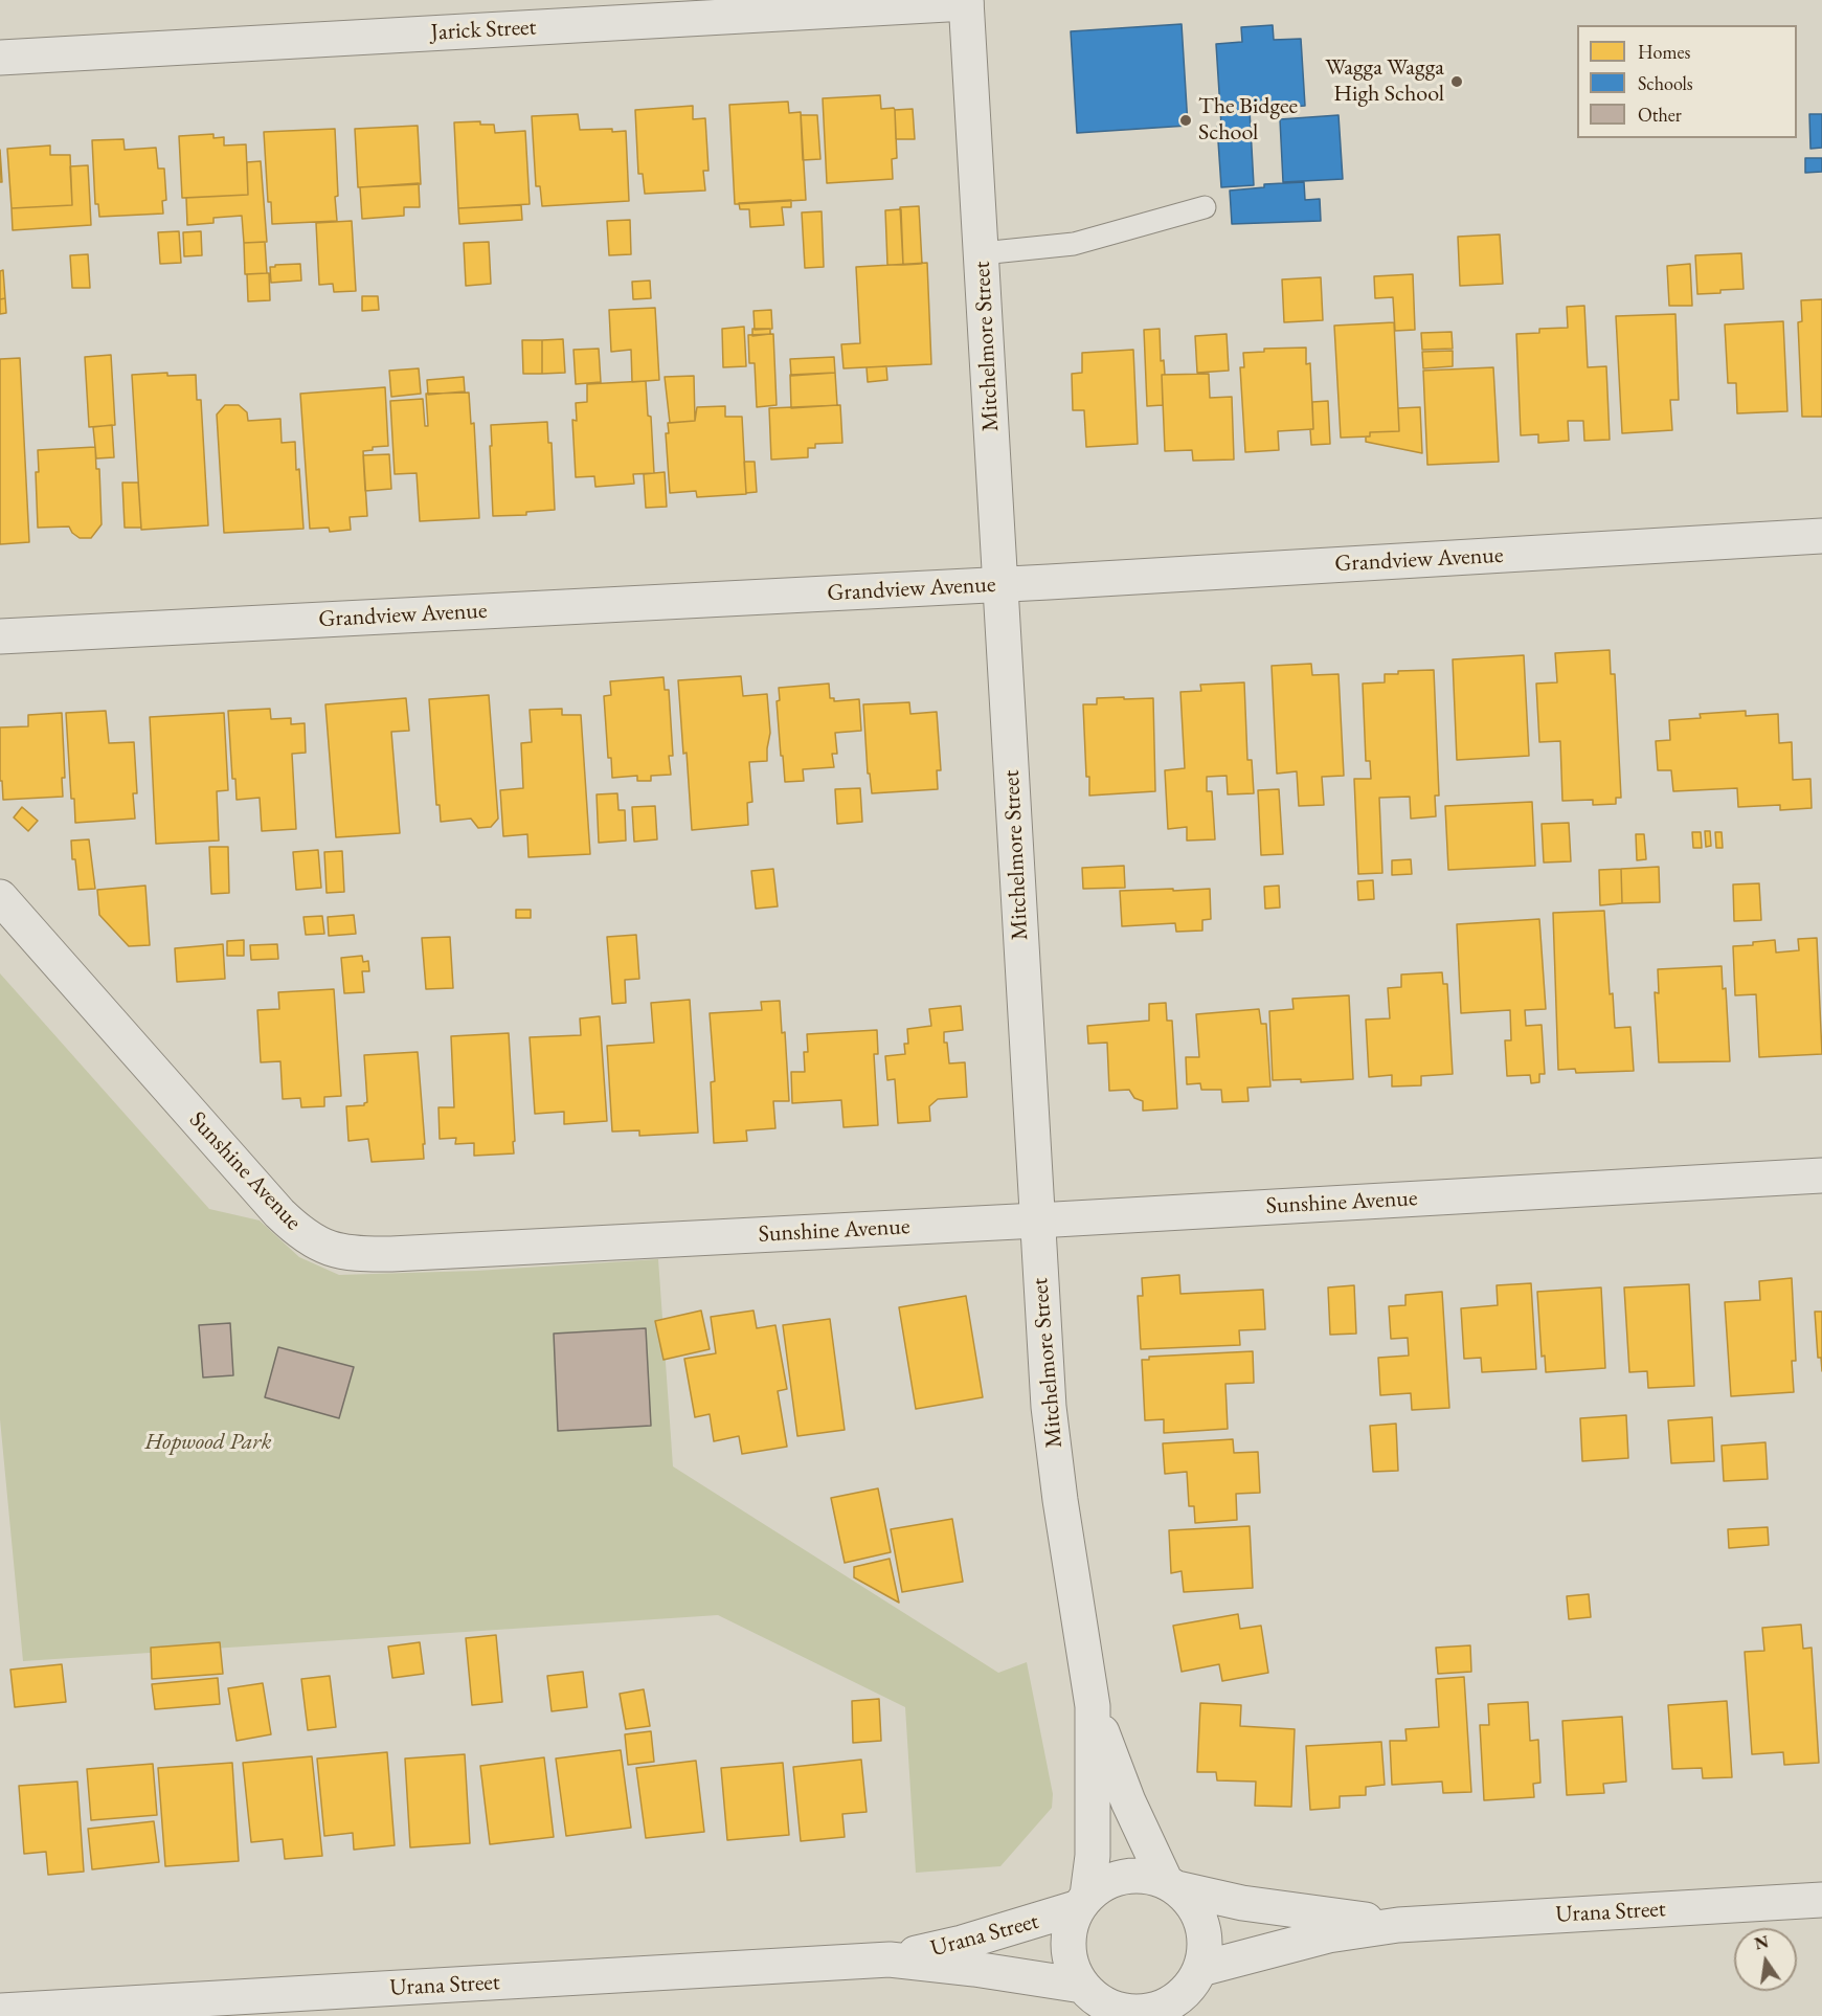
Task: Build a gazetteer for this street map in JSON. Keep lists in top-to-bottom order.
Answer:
{
  "streets": {
    "street": [
      "Jarick Street",
      "Mitchelmore Street",
      "Grandview Avenue",
      "Sunshine Avenue",
      "Urana Street"
    ]
  },
  "crossings": [
    ["Jarick Street", "Mitchelmore Street"],
    ["Mitchelmore Street", "Grandview Avenue"],
    ["Mitchelmore Street", "Sunshine Avenue"],
    ["Mitchelmore Street", "Urana Street"]
  ],
  "parks": ["Hopwood Park"],
  "places": ["Wagga Wagga High School", "The Bidgee School"],
  "legend": ["Homes", "Schools", "Other"],
  "north": "top"
}
